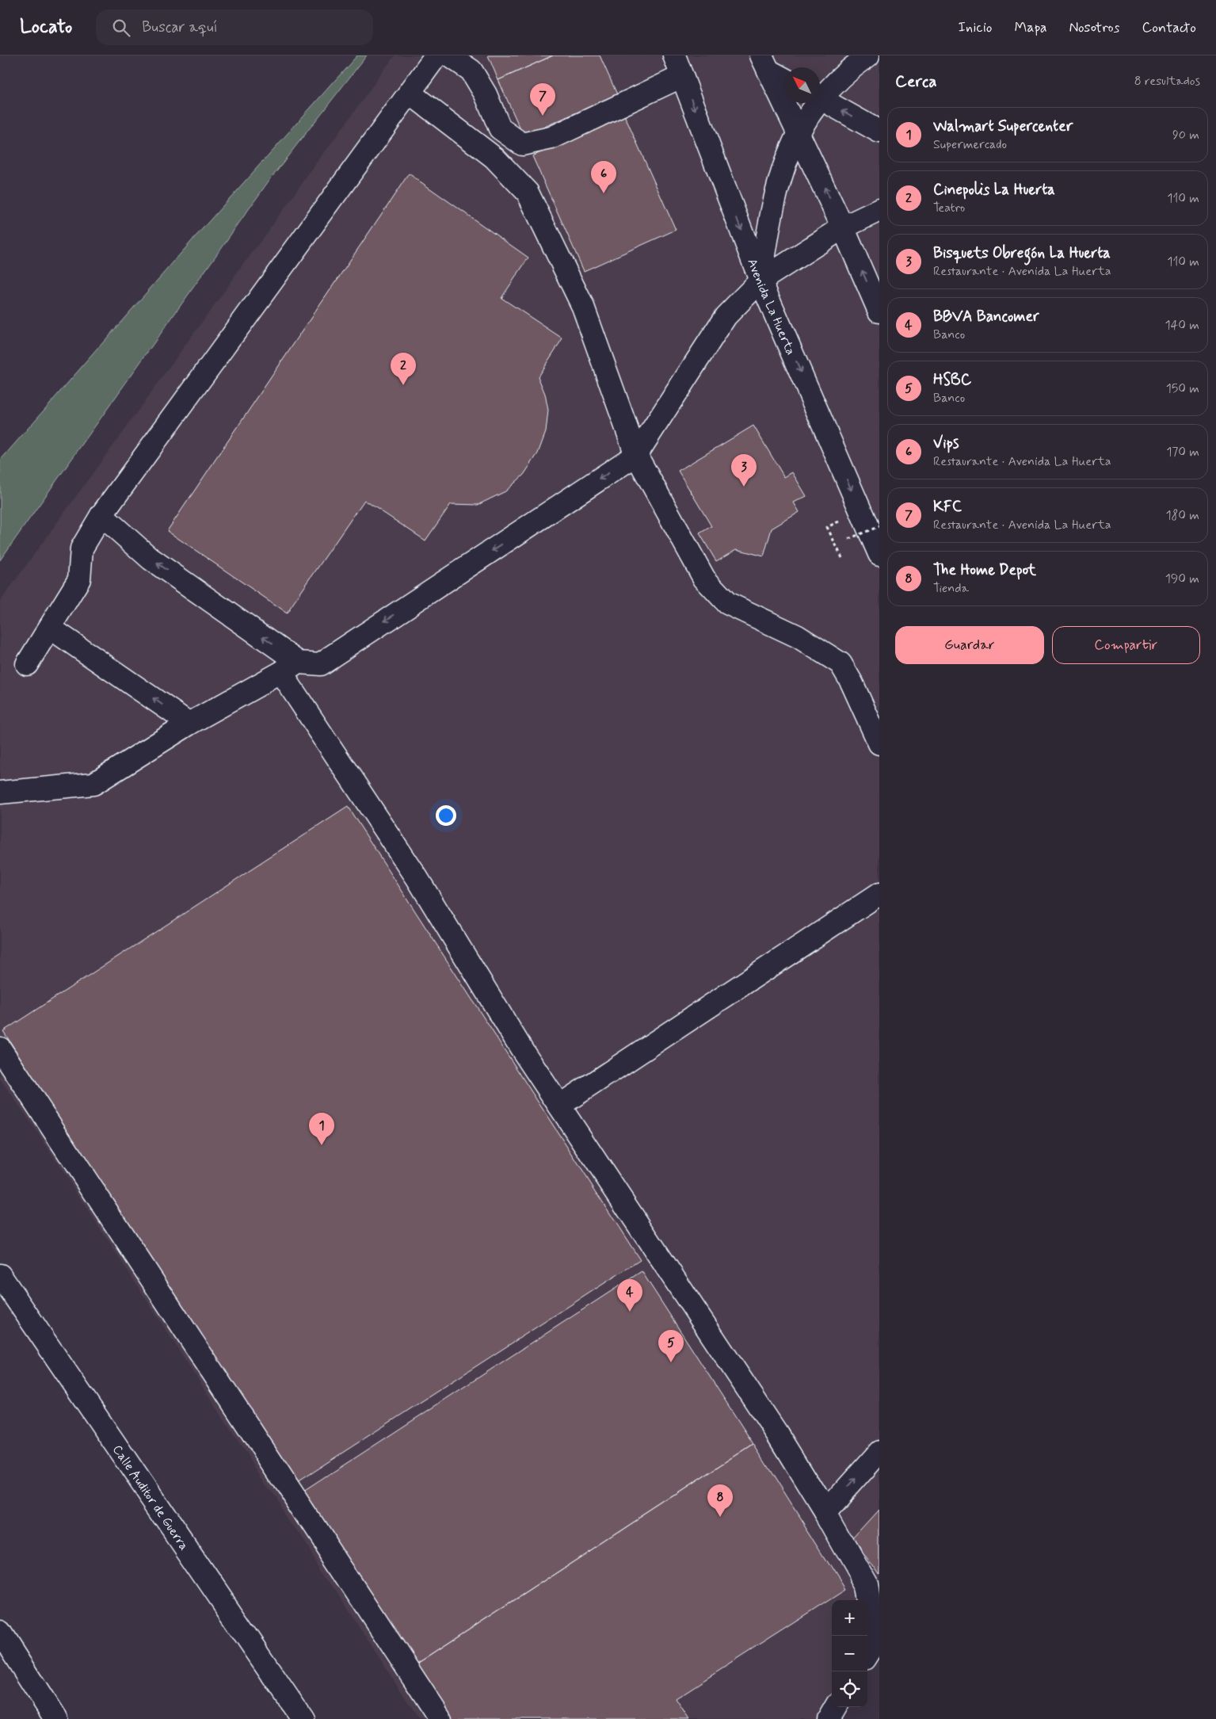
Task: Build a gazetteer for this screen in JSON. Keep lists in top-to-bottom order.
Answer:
{
  "streets": {
    "main road": ["Avenida La Huerta", "Calle Auditor de Guerra"]
  },
  "north": "top left",
  "page": {
    "header": "Locato",
    "search": "Buscar aquí",
    "nav": [
      "Inicio",
      "Mapa",
      "Nosotros",
      "Contacto"
    ],
    "heading": ["Cerca", "8 resultados"],
    "pins": [
      "7",
      "6",
      "2",
      "3",
      "1",
      "4",
      "5",
      "8"
    ],
    "list": [
      {
        "mark": "1",
        "name": "Walmart Supercenter",
        "note": "Supermercado",
        "value": "90 m"
      },
      {
        "mark": "2",
        "name": "Cinepolis La Huerta",
        "note": "Teatro",
        "value": "110 m"
      },
      {
        "mark": "3",
        "name": "Bisquets Obregón La Huerta",
        "note": "Restaurante · Avenida La Huerta",
        "value": "110 m"
      },
      {
        "mark": "4",
        "name": "BBVA Bancomer",
        "note": "Banco",
        "value": "140 m"
      },
      {
        "mark": "5",
        "name": "HSBC",
        "note": "Banco",
        "value": "150 m"
      },
      {
        "mark": "6",
        "name": "Vips",
        "note": "Restaurante · Avenida La Huerta",
        "value": "170 m"
      },
      {
        "mark": "7",
        "name": "KFC",
        "note": "Restaurante · Avenida La Huerta",
        "value": "180 m"
      },
      {
        "mark": "8",
        "name": "The Home Depot",
        "note": "Tienda",
        "value": "190 m"
      }
    ],
    "buttons": ["Guardar", "Compartir"],
    "map_buttons": ["+", "−"]
  }
}
